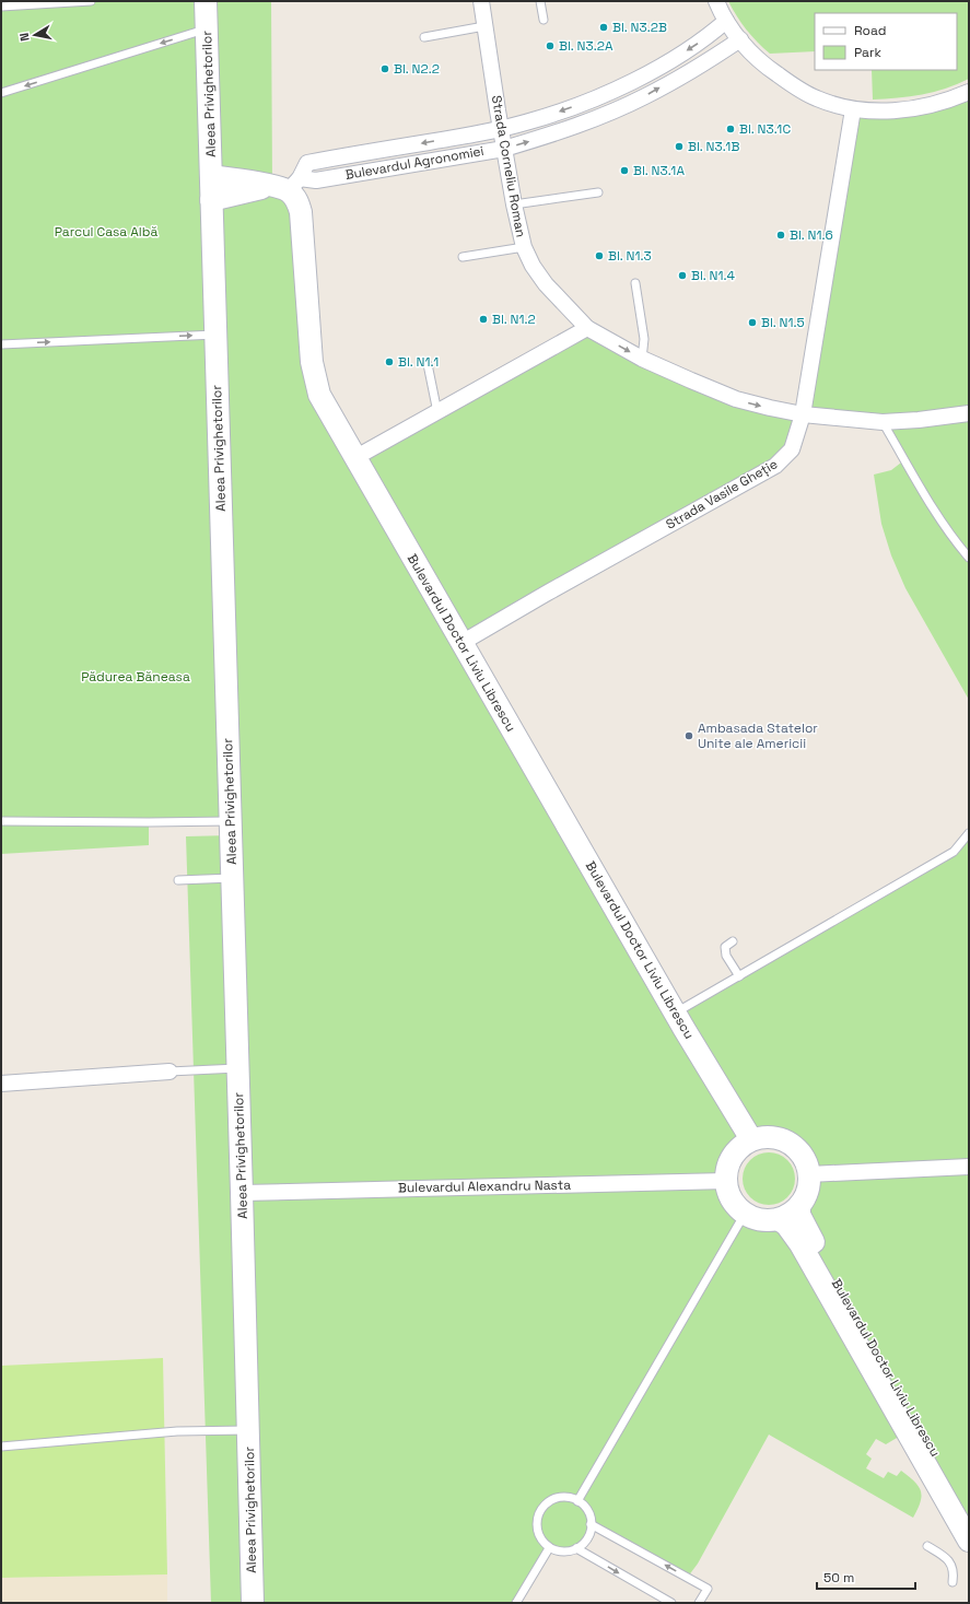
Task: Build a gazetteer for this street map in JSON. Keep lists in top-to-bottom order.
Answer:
{
  "streets": {
    "street": [
      "Aleea Privighetorilor",
      "Bulevardul Agronomiei",
      "Strada Corneliu Roman",
      "Strada Vasile Gheție",
      "Bulevardul Doctor Liviu Librescu",
      "Bulevardul Alexandru Nasta"
    ]
  },
  "crossings": [
    ["Aleea Privighetorilor", "Bulevardul Alexandru Nasta"],
    ["Bulevardul Agronomiei", "Strada Corneliu Roman"],
    ["Bulevardul Agronomiei", "Bulevardul Doctor Liviu Librescu"],
    ["Strada Corneliu Roman", "Strada Vasile Gheție"],
    ["Strada Vasile Gheție", "Bulevardul Doctor Liviu Librescu"],
    ["Bulevardul Doctor Liviu Librescu", "Bulevardul Alexandru Nasta"]
  ],
  "parks": ["Parcul Casa Albă", "Pădurea Băneasa"],
  "places": [
    "Bl. N3.2B",
    "Bl. N3.2A",
    "Bl. N2.2",
    "Bl. N3.1C",
    "Bl. N3.1B",
    "Bl. N3.1A",
    "Bl. N1.6",
    "Bl. N1.3",
    "Bl. N1.4",
    "Bl. N1.2",
    "Bl. N1.5",
    "Bl. N1.1",
    "Ambasada Statelor Unite ale Americii"
  ],
  "legend": ["Road", "Park"],
  "scale_bar": "50 m",
  "north": "left"
}
